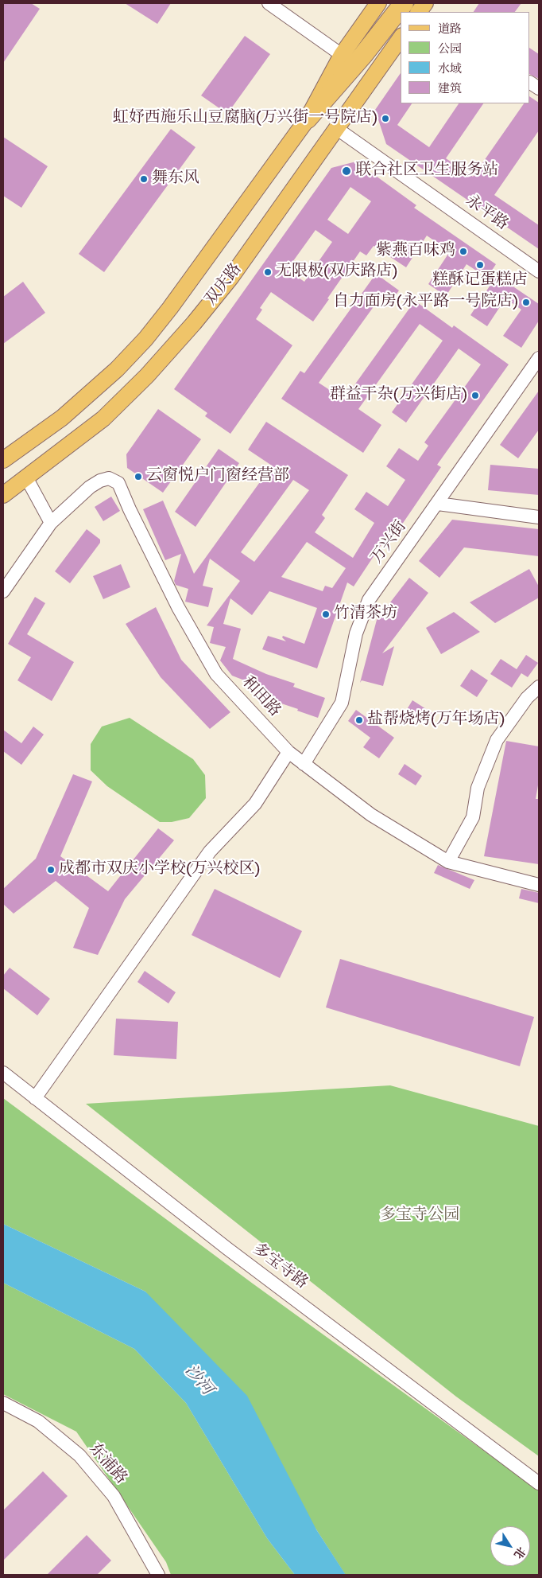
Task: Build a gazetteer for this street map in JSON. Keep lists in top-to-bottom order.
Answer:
{
  "streets": {
    "main road": ["双庆路"],
    "street": [
      "永平路",
      "万兴街",
      "和田路",
      "多宝寺路",
      "东浦路"
    ]
  },
  "crossings": [
    ["永平路", "双庆路"],
    ["万兴街", "和田路"]
  ],
  "water": ["沙河"],
  "parks": ["多宝寺公园"],
  "places": [
    "虹妤西施乐山豆腐脑(万兴街一号院店)",
    "联合社区卫生服务站",
    "舞东风",
    "紫燕百味鸡",
    "糕酥记蛋糕店",
    "无限极(双庆路店)",
    "自力面房(永平路一号院店)",
    "群益干杂(万兴街店)",
    "云窗悦户门窗经营部",
    "竹清茶坊",
    "盐帮烧烤(万年场店)",
    "成都市双庆小学校(万兴校区)"
  ],
  "legend": [
    "道路",
    "公园",
    "水域",
    "建筑"
  ],
  "north": "bottom right"
}
